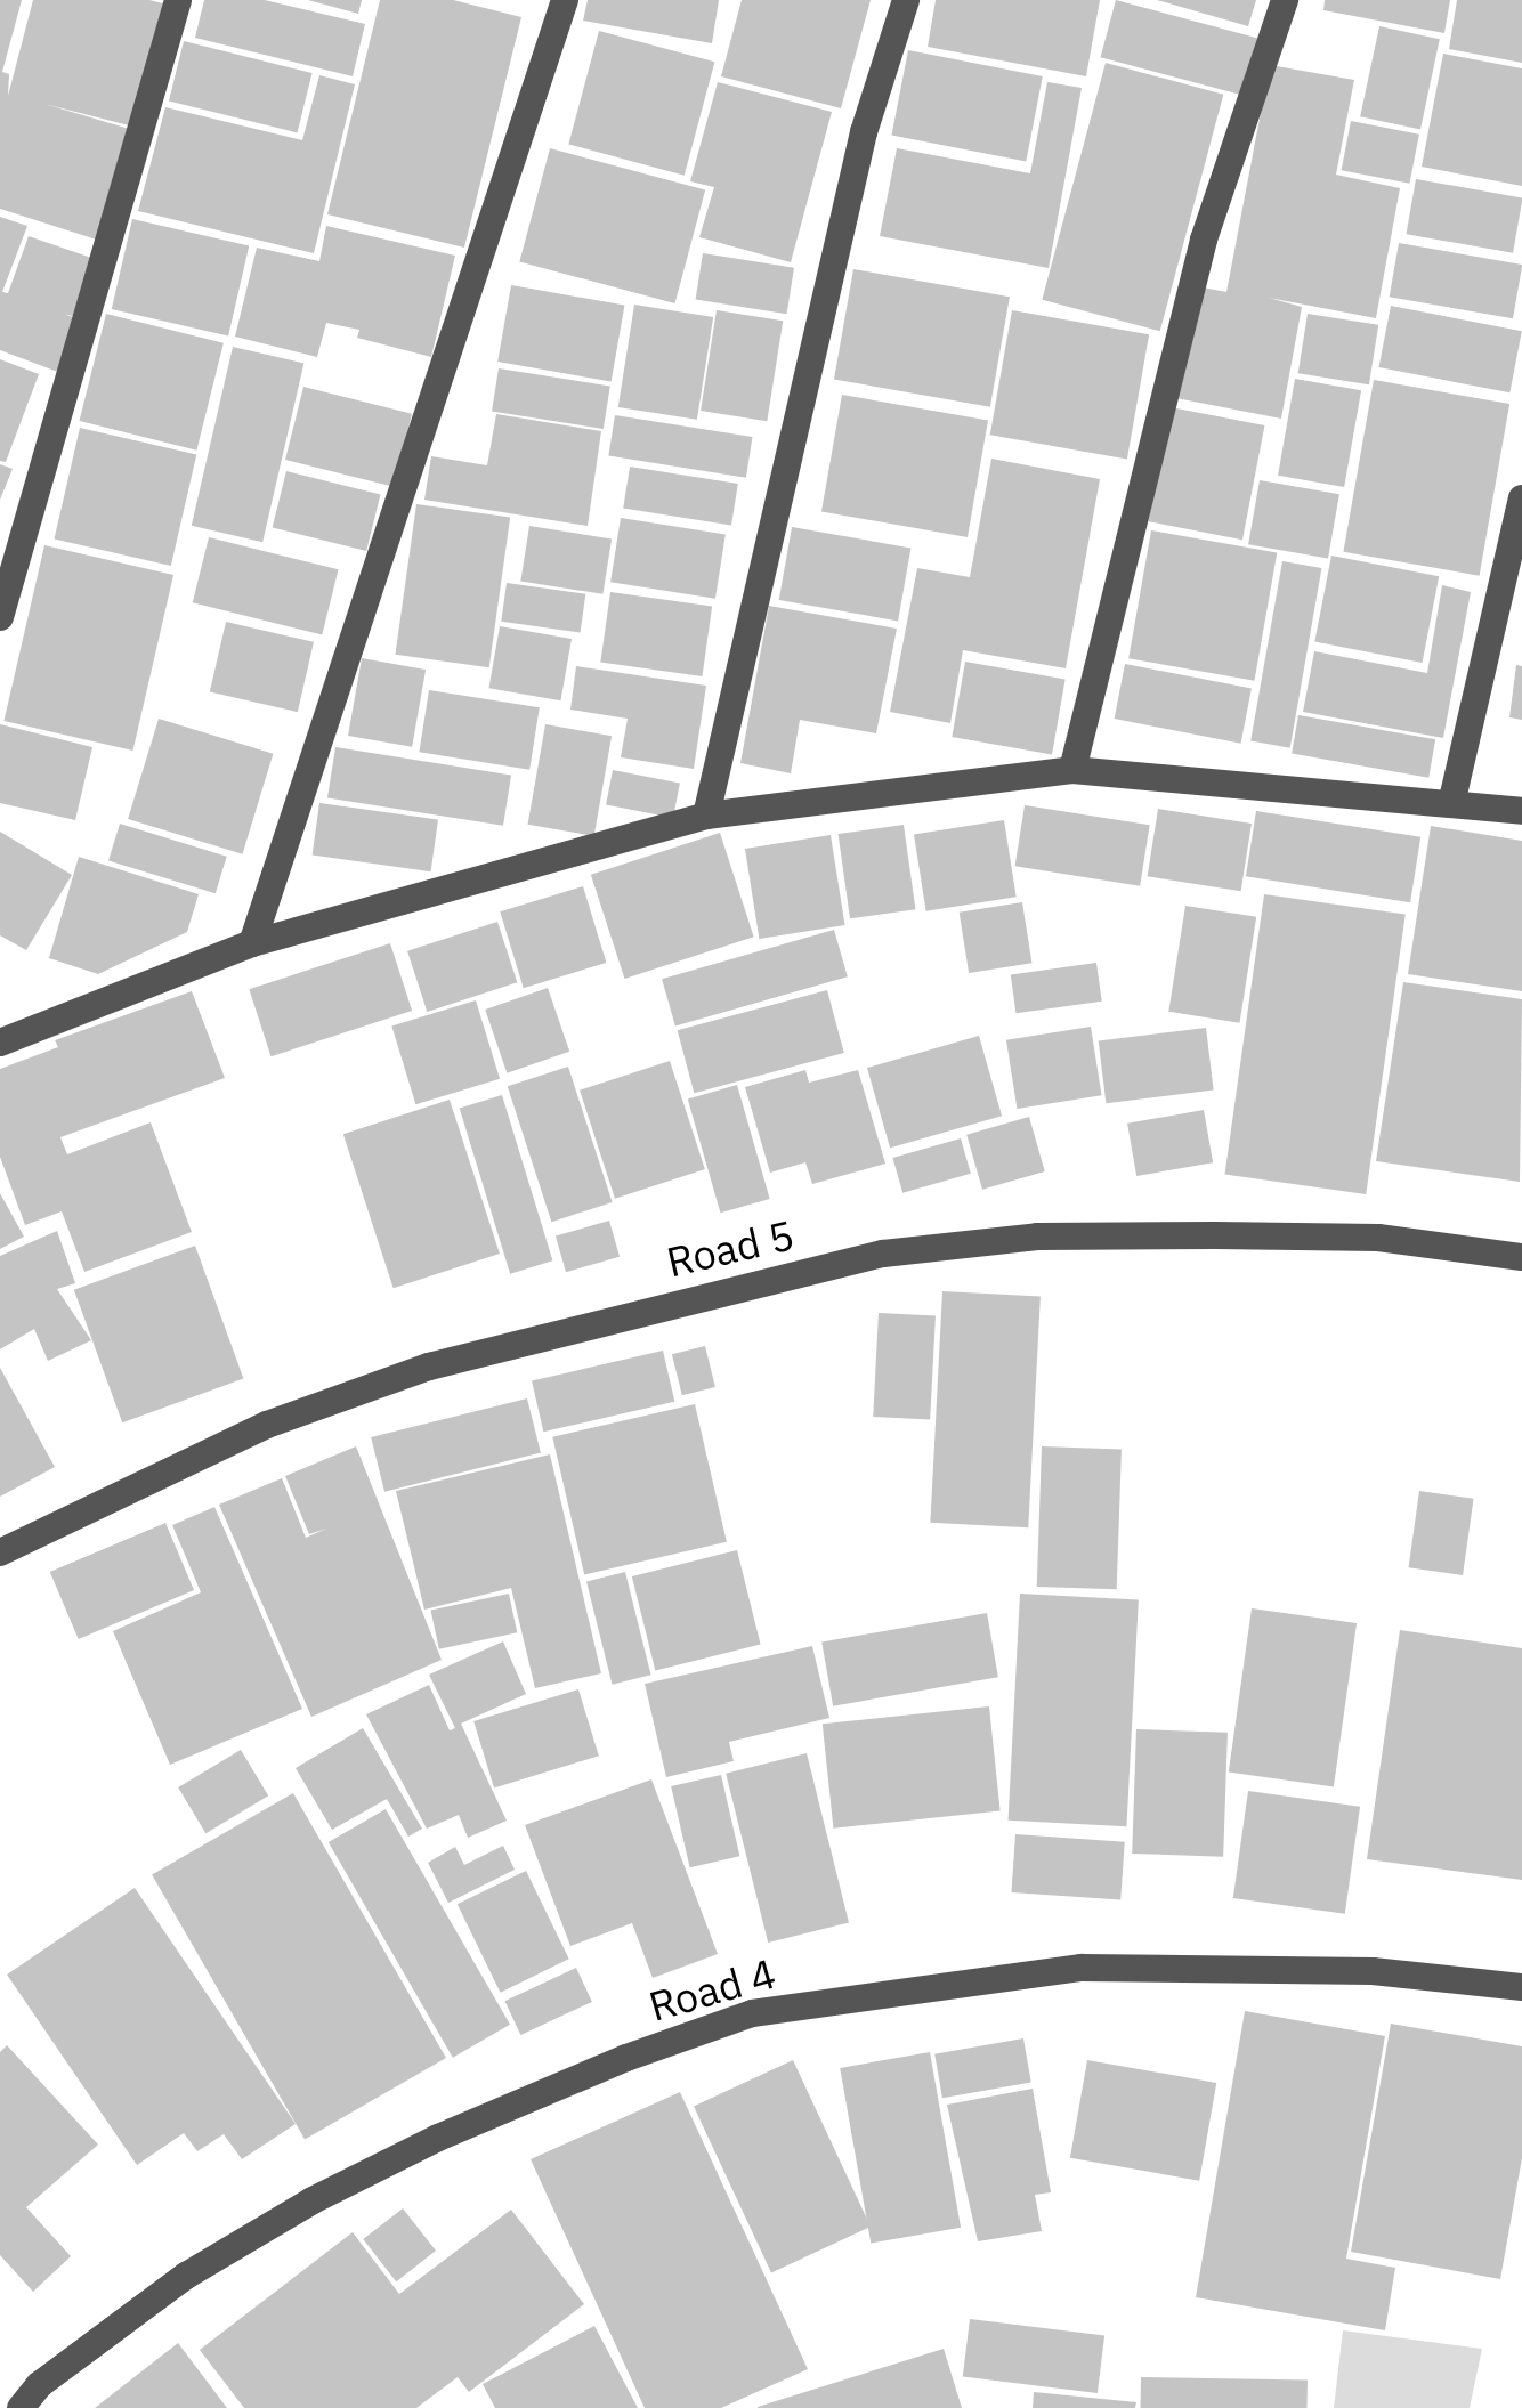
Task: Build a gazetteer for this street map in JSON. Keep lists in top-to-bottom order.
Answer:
{
  "streets": {
    "street": ["Road 5", "Road 4"]
  }
}
